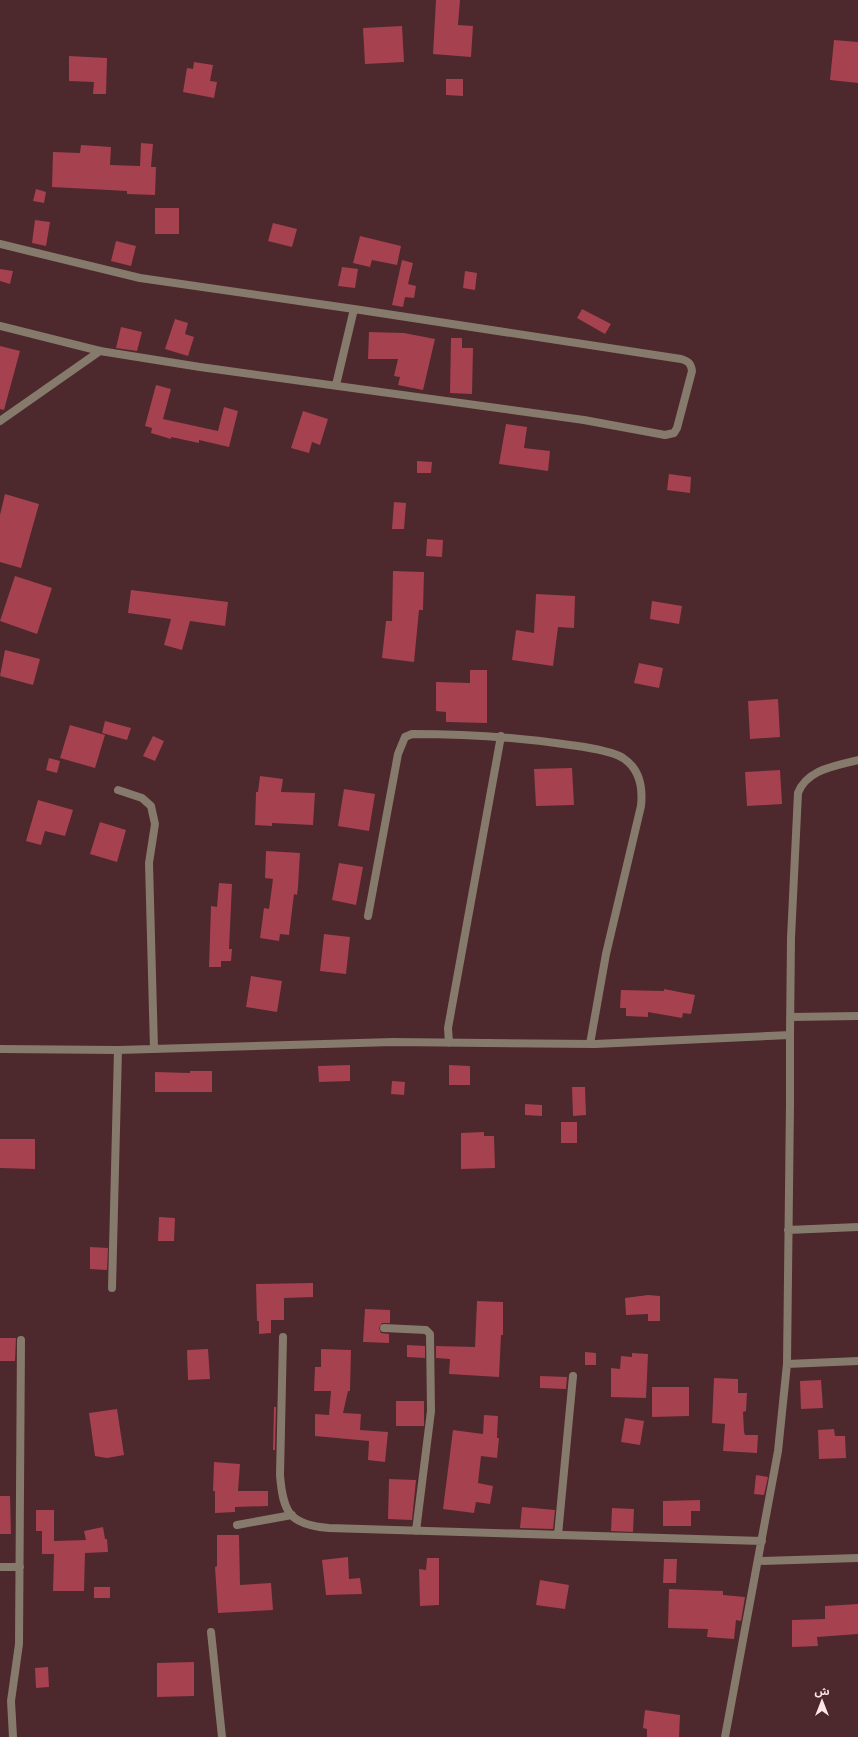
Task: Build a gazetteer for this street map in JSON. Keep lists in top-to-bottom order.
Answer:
{
  "north": "top"
}
